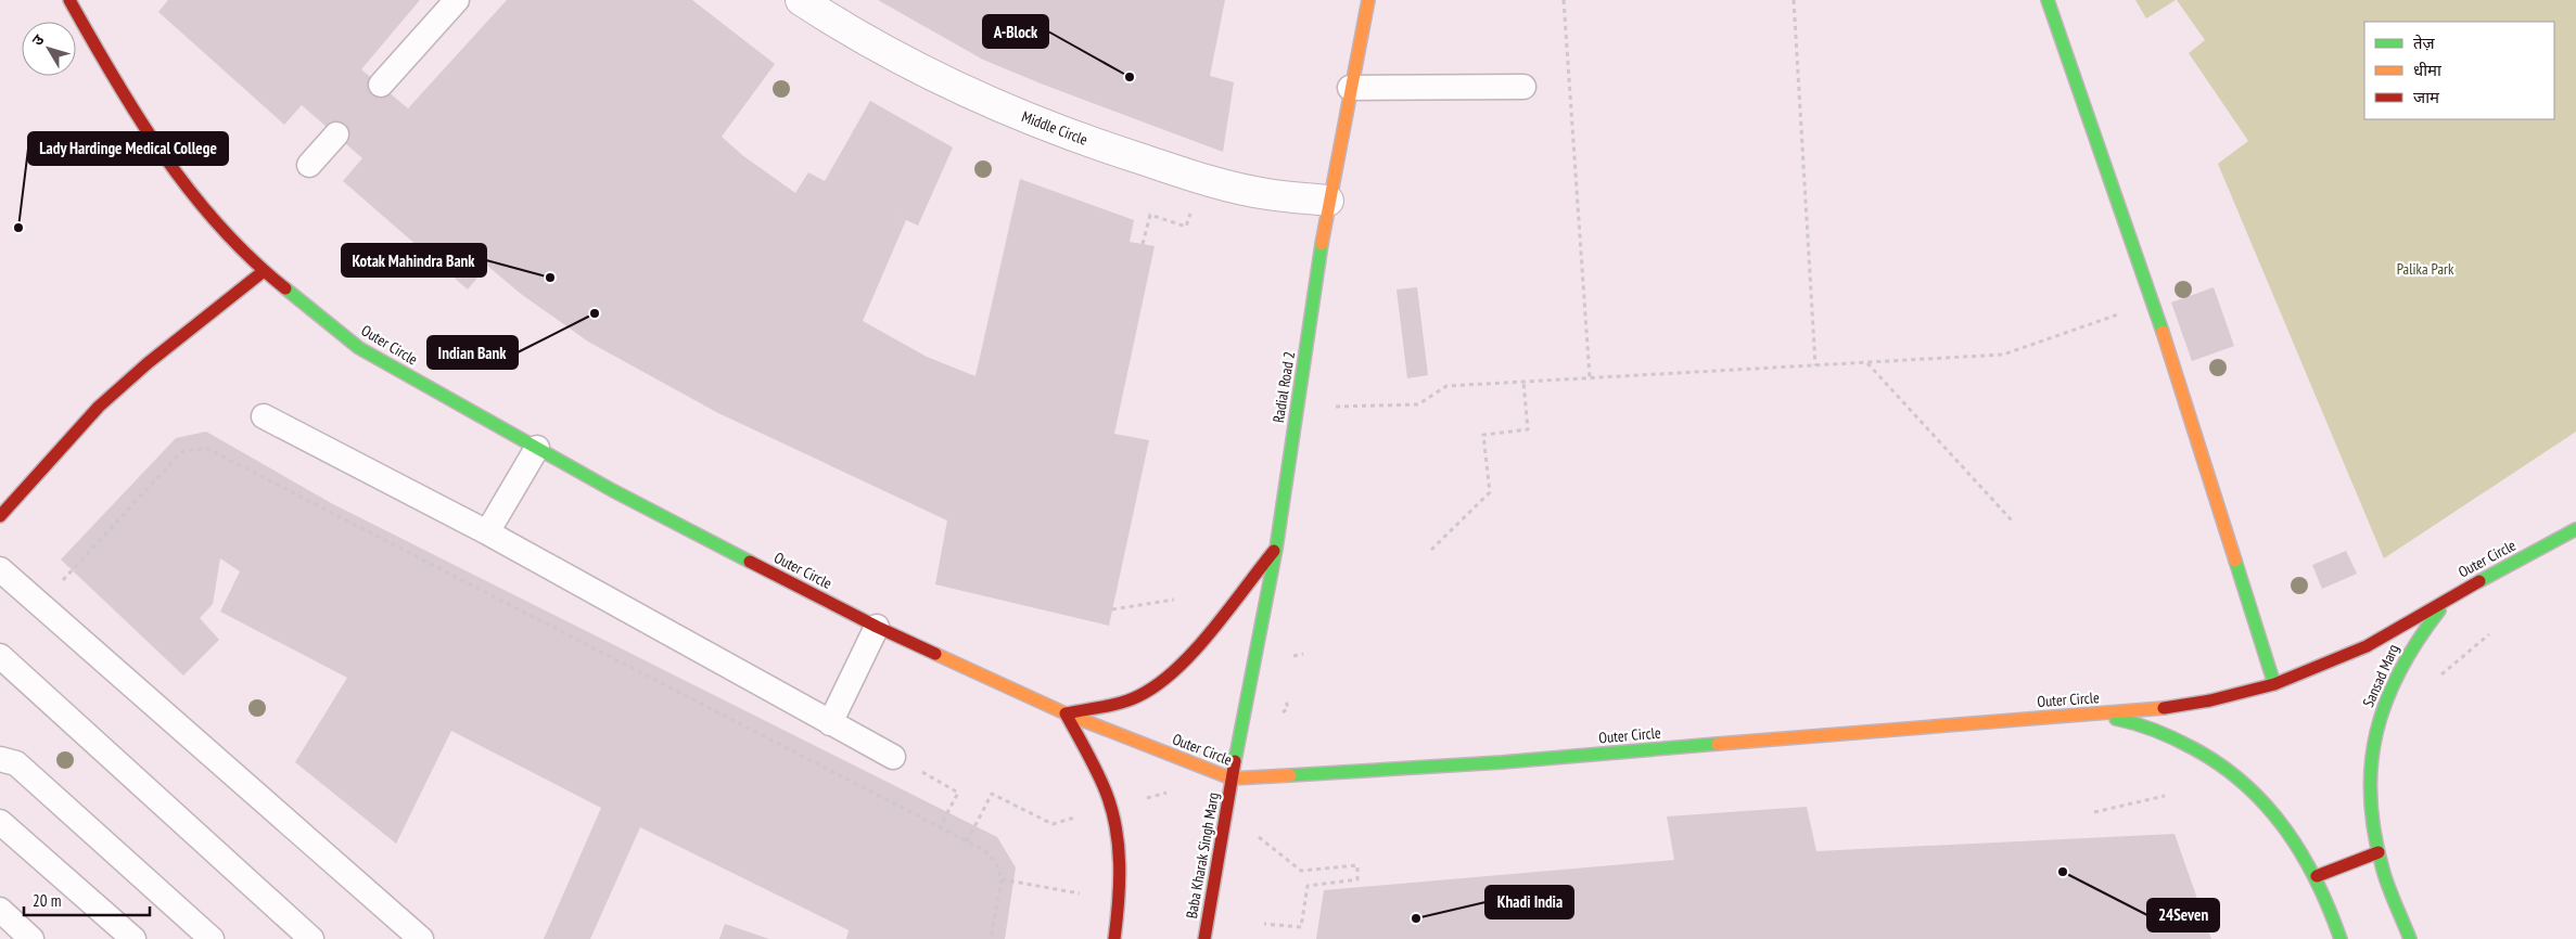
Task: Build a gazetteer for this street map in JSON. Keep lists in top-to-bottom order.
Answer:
{
  "streets": {
    "main road": [
      "Outer Circle",
      "Radial Road 2",
      "Sansad Marg",
      "Baba Kharak Singh Marg"
    ],
    "street": ["Middle Circle"]
  },
  "crossings": [
    ["Middle Circle", "Radial Road 2"],
    ["Outer Circle", "Radial Road 2"],
    ["Outer Circle", "Sansad Marg"],
    ["Outer Circle", "Baba Kharak Singh Marg"],
    ["Radial Road 2", "Baba Kharak Singh Marg"]
  ],
  "parks": ["Palika Park"],
  "places": [
    "A-Block",
    "Lady Hardinge Medical College",
    "Kotak Mahindra Bank",
    "Indian Bank",
    "24Seven",
    "Khadi India"
  ],
  "legend": ["तेज़", "धीमा", "जाम"],
  "scale_bar": "20 m",
  "north": "top left"
}
